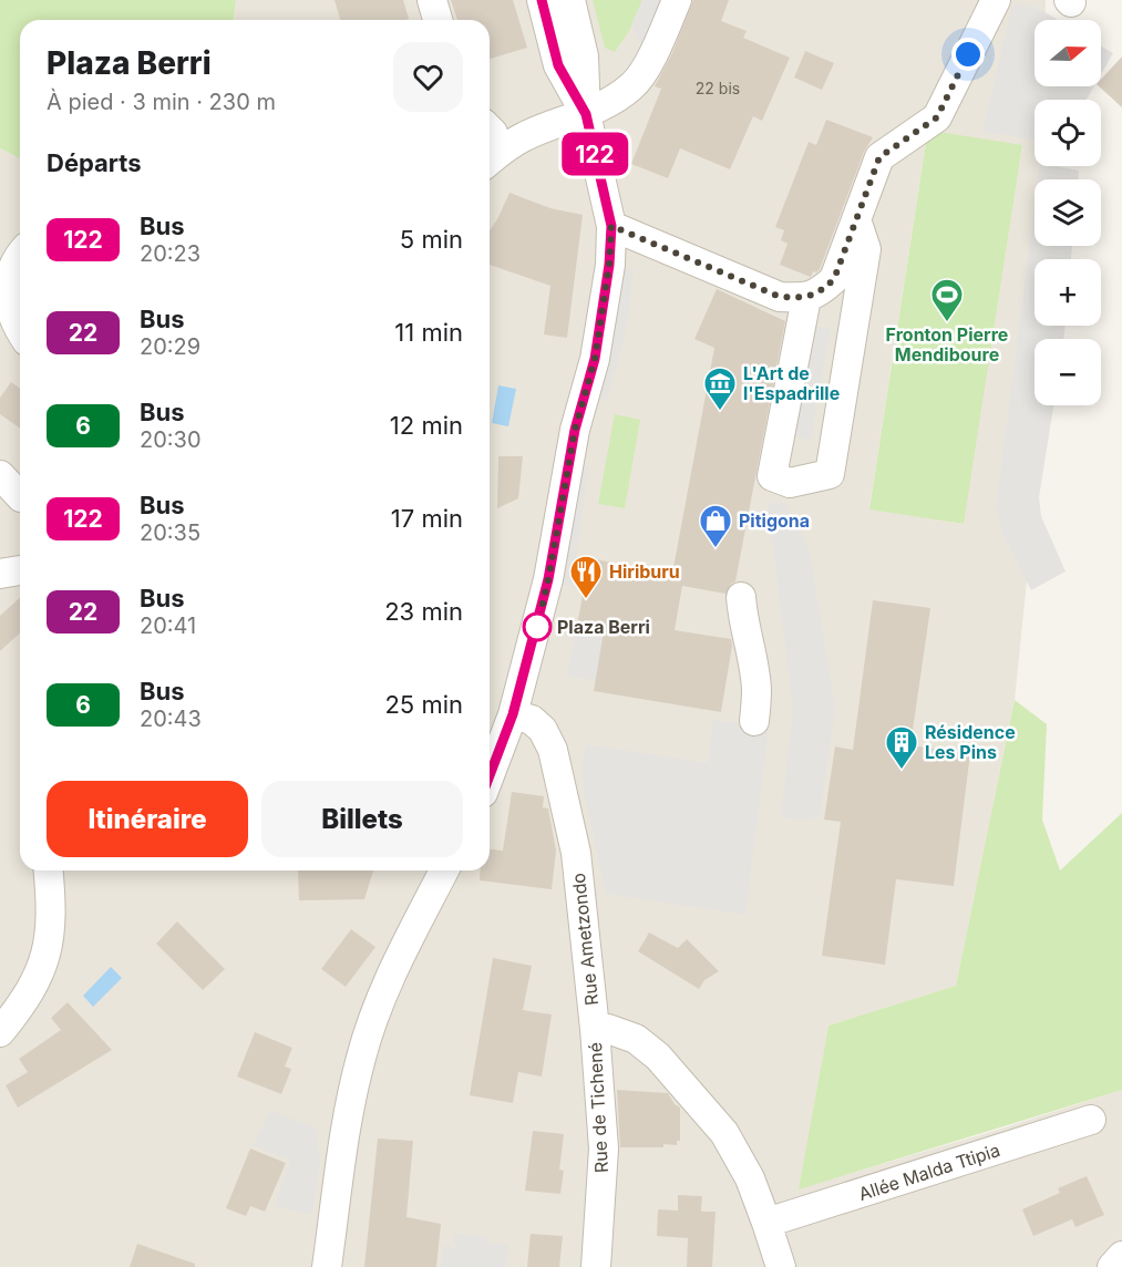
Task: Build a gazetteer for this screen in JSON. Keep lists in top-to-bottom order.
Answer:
{
  "streets": {
    "street": ["Rue Ametzondo", "Rue de Tichené", "Allée Malda Ttipia"]
  },
  "crossings": [
    ["Rue Ametzondo", "Rue de Tichené"],
    ["Rue Ametzondo", "Allée Malda Ttipia"]
  ],
  "places": {
    "sports": ["Fronton Pierre Mendiboure"],
    "museum": ["L'Art de l'Espadrille"],
    "shop": ["Pitigona"],
    "restaurant": ["Hiriburu"],
    "other": ["Plaza Berri"],
    "building": ["Résidence Les Pins"]
  },
  "lines": ["bus line 122"],
  "house_numbers": ["22 bis"],
  "north": "right",
  "page": {
    "on_map": "122",
    "map_buttons": ["+", "−"],
    "heading": [
      ["Plaza Berri", "À pied · 3 min · 230 m"],
      "Départs"
    ],
    "list": [
      {
        "mark": "122",
        "name": "Bus",
        "note": "20:23",
        "value": "5 min"
      },
      {
        "mark": "22",
        "name": "Bus",
        "note": "20:29",
        "value": "11 min"
      },
      {
        "mark": "6",
        "name": "Bus",
        "note": "20:30",
        "value": "12 min"
      },
      {
        "mark": "122",
        "name": "Bus",
        "note": "20:35",
        "value": "17 min"
      },
      {
        "mark": "22",
        "name": "Bus",
        "note": "20:41",
        "value": "23 min"
      },
      {
        "mark": "6",
        "name": "Bus",
        "note": "20:43",
        "value": "25 min"
      }
    ],
    "buttons": ["Itinéraire", "Billets"]
  }
}
